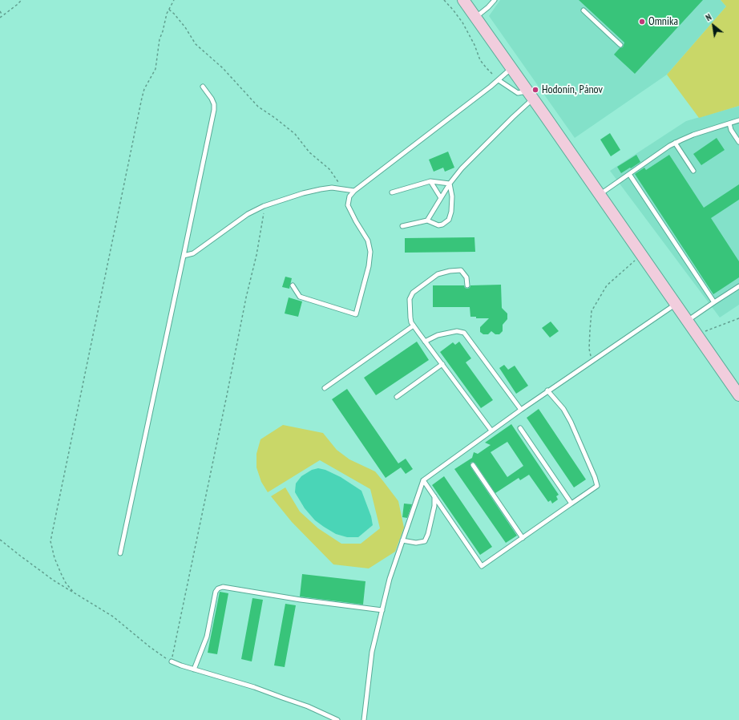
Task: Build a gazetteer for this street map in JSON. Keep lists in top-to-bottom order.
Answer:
{
  "places": ["Omnika", "Hodonín, Pánov"],
  "north": "top left"
}
